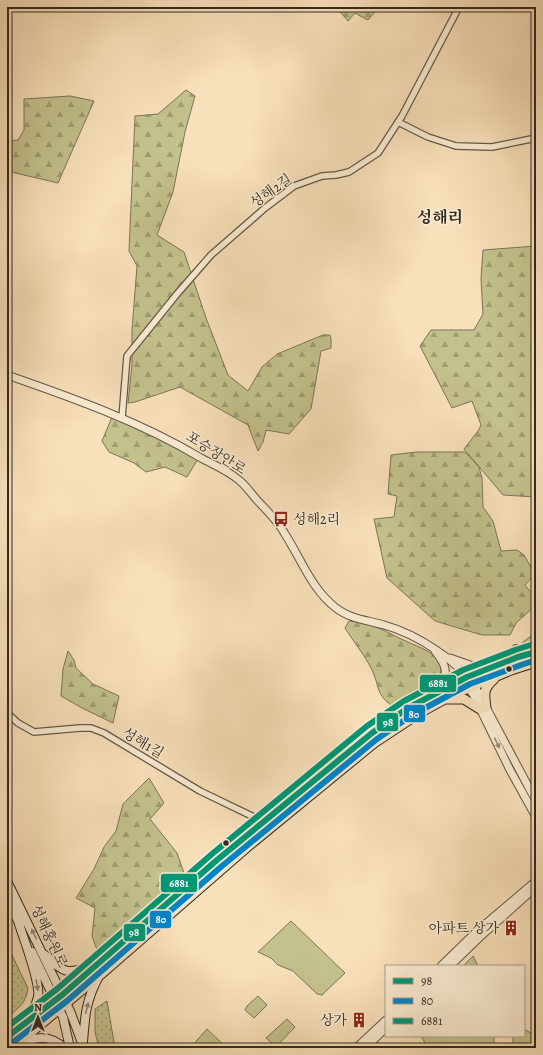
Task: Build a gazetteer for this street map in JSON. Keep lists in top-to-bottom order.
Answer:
{
  "streets": {
    "main road": ["성해홍원로"],
    "street": ["성해2길", "포승장안로", "성해1길"]
  },
  "crossings": [
    ["성해2길", "포승장안로"]
  ],
  "districts": ["성해리"],
  "places": {
    "bus stop": ["성해2리"],
    "building": ["아파트 상가", "상가"]
  },
  "lines": ["transit line 6881", "transit line 98", "transit line 80"],
  "legend": ["98", "80", "6881"],
  "north": "top"
}
